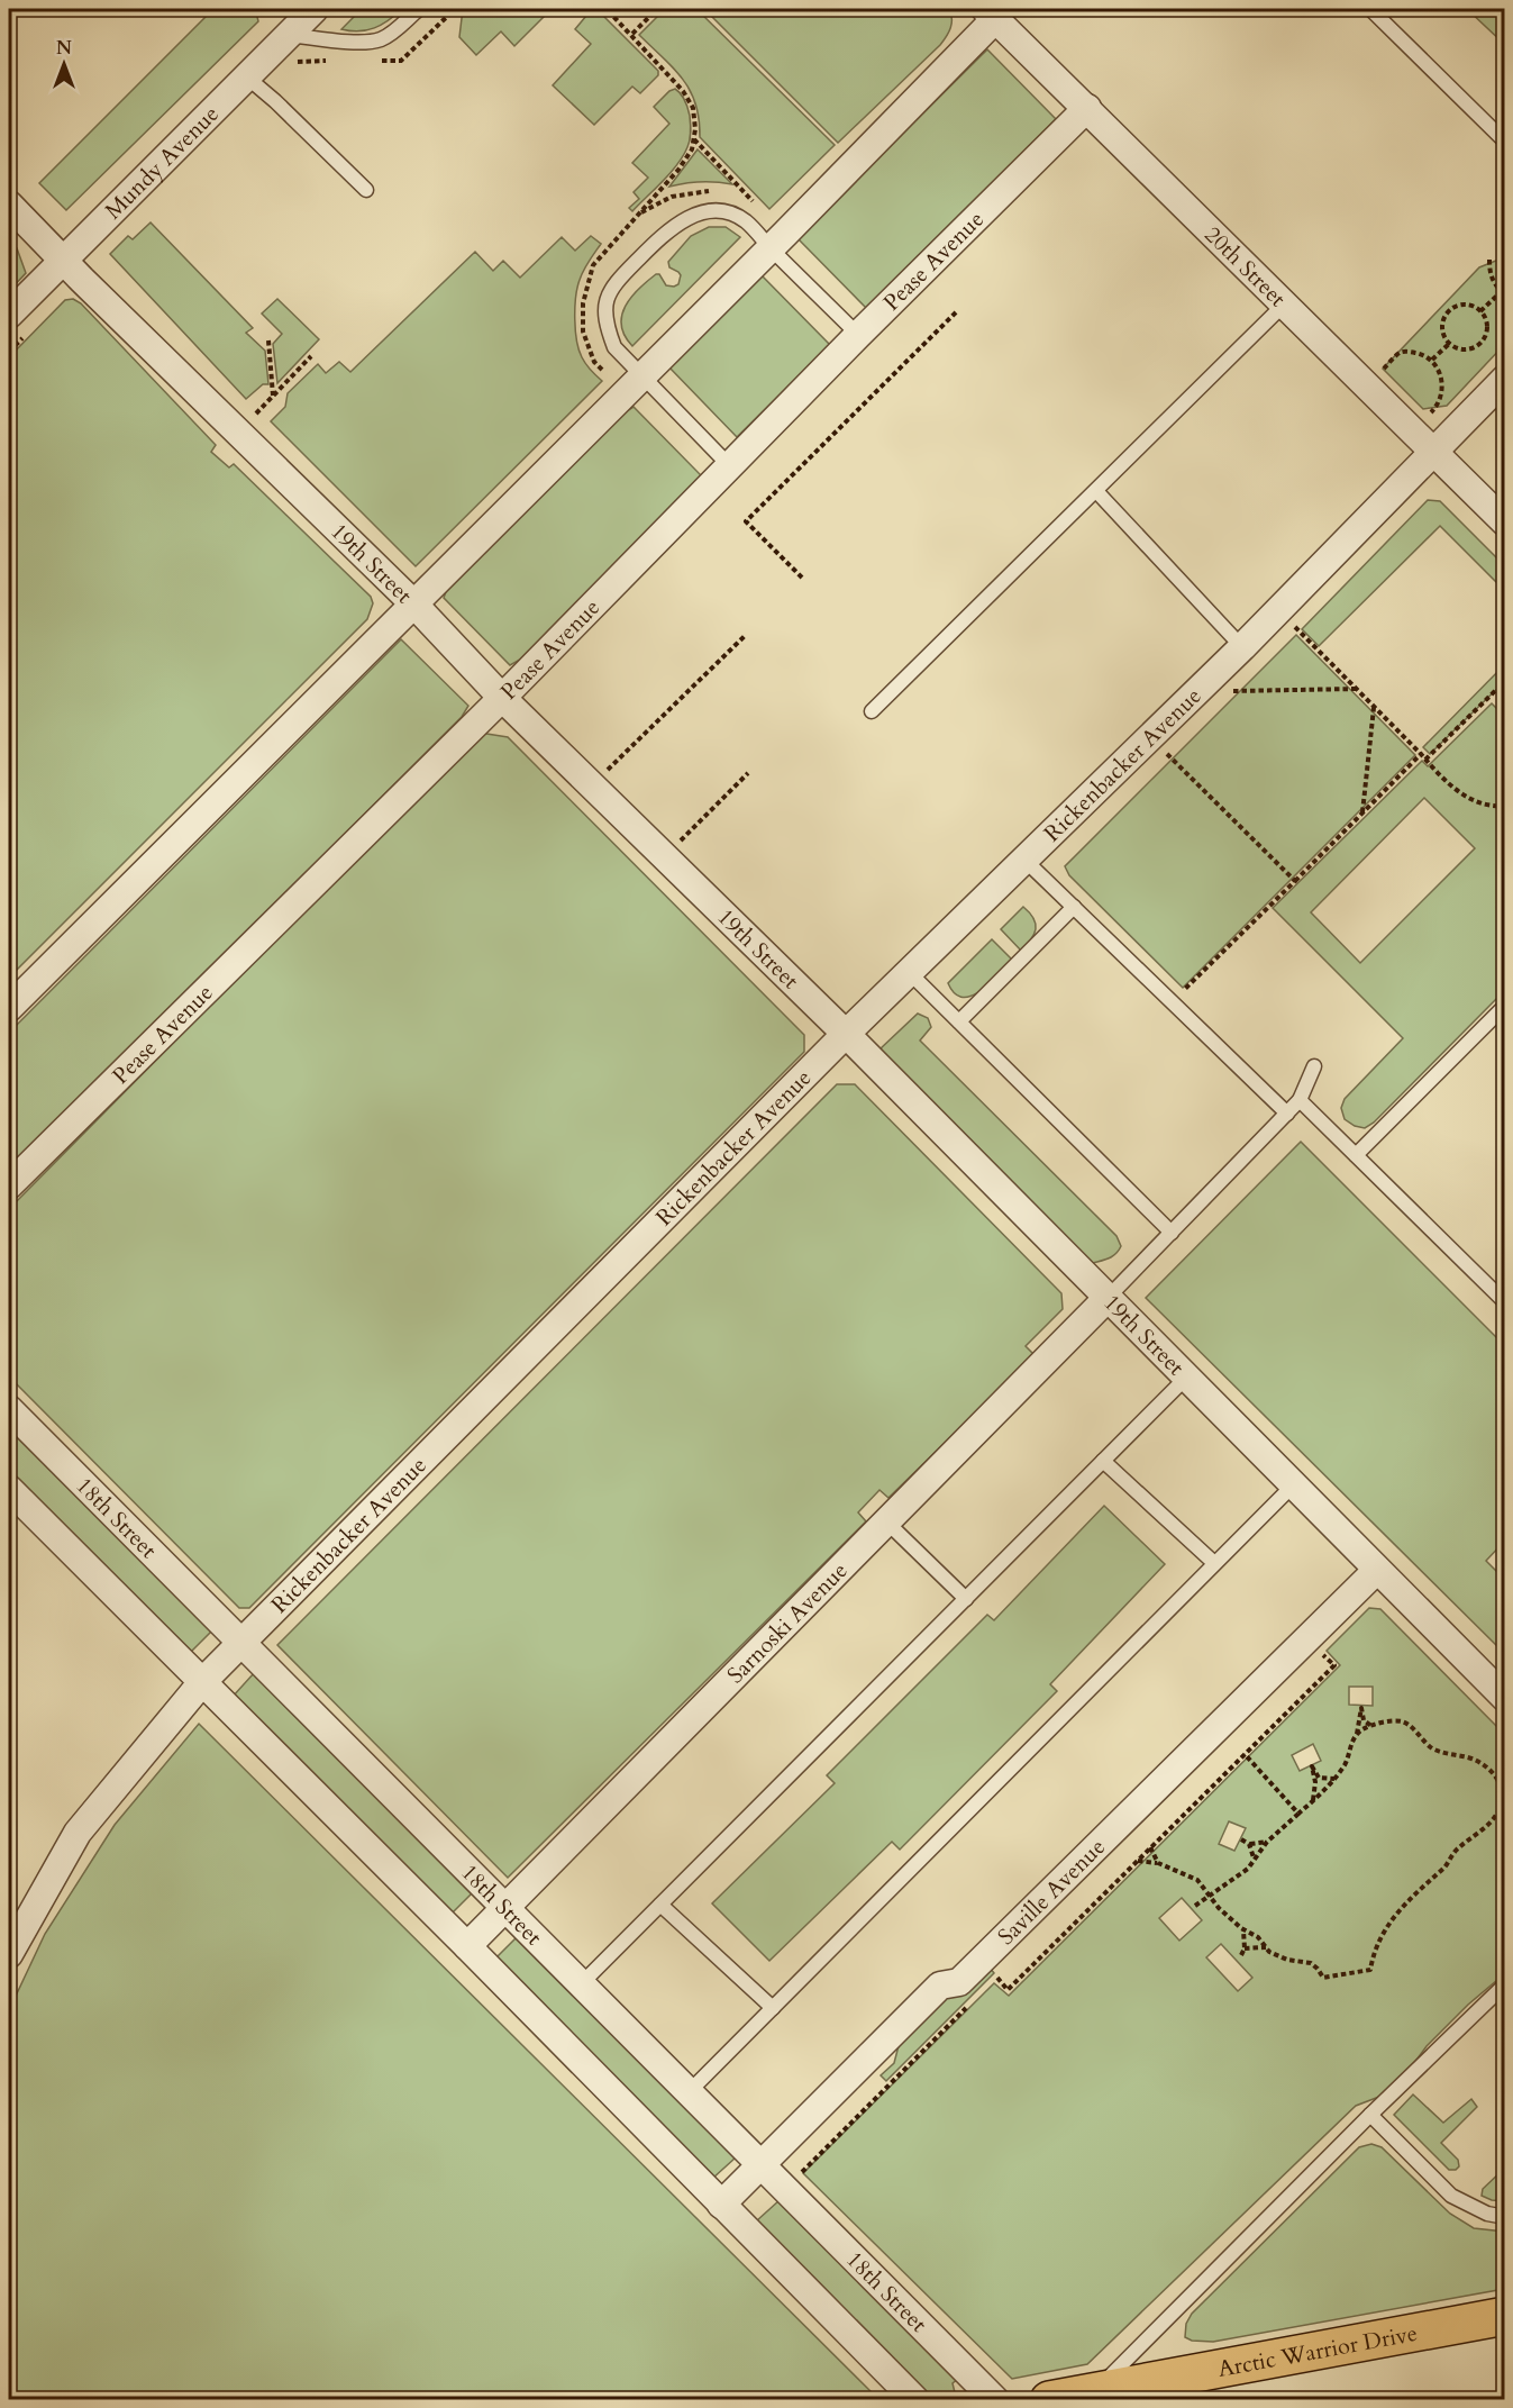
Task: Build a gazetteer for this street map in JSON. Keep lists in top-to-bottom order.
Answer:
{
  "streets": {
    "main road": ["Arctic Warrior Drive"],
    "street": [
      "Mundy Avenue",
      "Pease Avenue",
      "20th Street",
      "19th Street",
      "Rickenbacker Avenue",
      "18th Street",
      "Sarnoski Avenue",
      "Saville Avenue"
    ]
  },
  "crossings": [
    ["Mundy Avenue", "19th Street"],
    ["Pease Avenue", "20th Street"],
    ["Pease Avenue", "19th Street"],
    ["20th Street", "Rickenbacker Avenue"],
    ["19th Street", "Rickenbacker Avenue"],
    ["19th Street", "Sarnoski Avenue"],
    ["19th Street", "Saville Avenue"],
    ["Rickenbacker Avenue", "18th Street"],
    ["18th Street", "Sarnoski Avenue"],
    ["18th Street", "Saville Avenue"]
  ],
  "north": "top"
}
